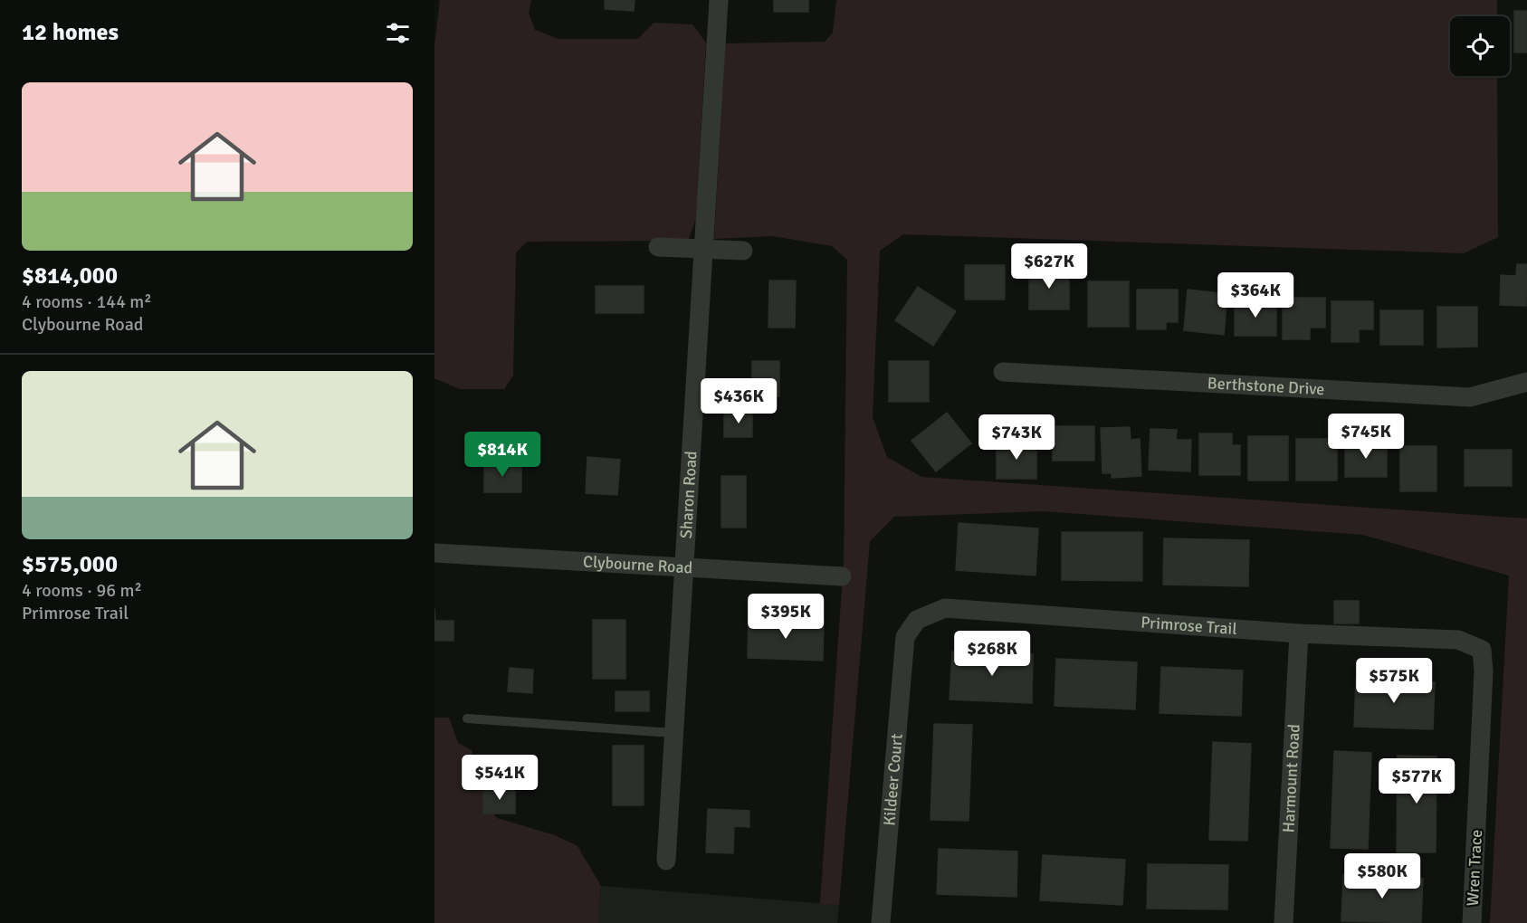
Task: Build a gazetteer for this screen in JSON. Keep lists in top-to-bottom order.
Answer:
{
  "streets": {
    "street": [
      "Berthstone Drive",
      "Sharon Road",
      "Clybourne Road",
      "Primrose Trail",
      "Harmount Road",
      "Kildeer Court",
      "Wren Trace"
    ]
  },
  "crossings": [
    ["Sharon Road", "Clybourne Road"],
    ["Primrose Trail", "Harmount Road"],
    ["Primrose Trail", "Kildeer Court"],
    ["Primrose Trail", "Wren Trace"]
  ],
  "page": {
    "heading": "12 homes",
    "list": [
      {
        "name": "$814,000",
        "note": "4 rooms · 144 m² · Clybourne Road"
      },
      {
        "name": "$575,000",
        "note": "4 rooms · 96 m² · Primrose Trail"
      }
    ],
    "price": [
      "$627K",
      "$364K",
      "$436K",
      "$745K",
      "$743K",
      "$814K",
      "$395K",
      "$268K",
      "$575K",
      "$541K",
      "$577K",
      "$580K"
    ]
  }
}
